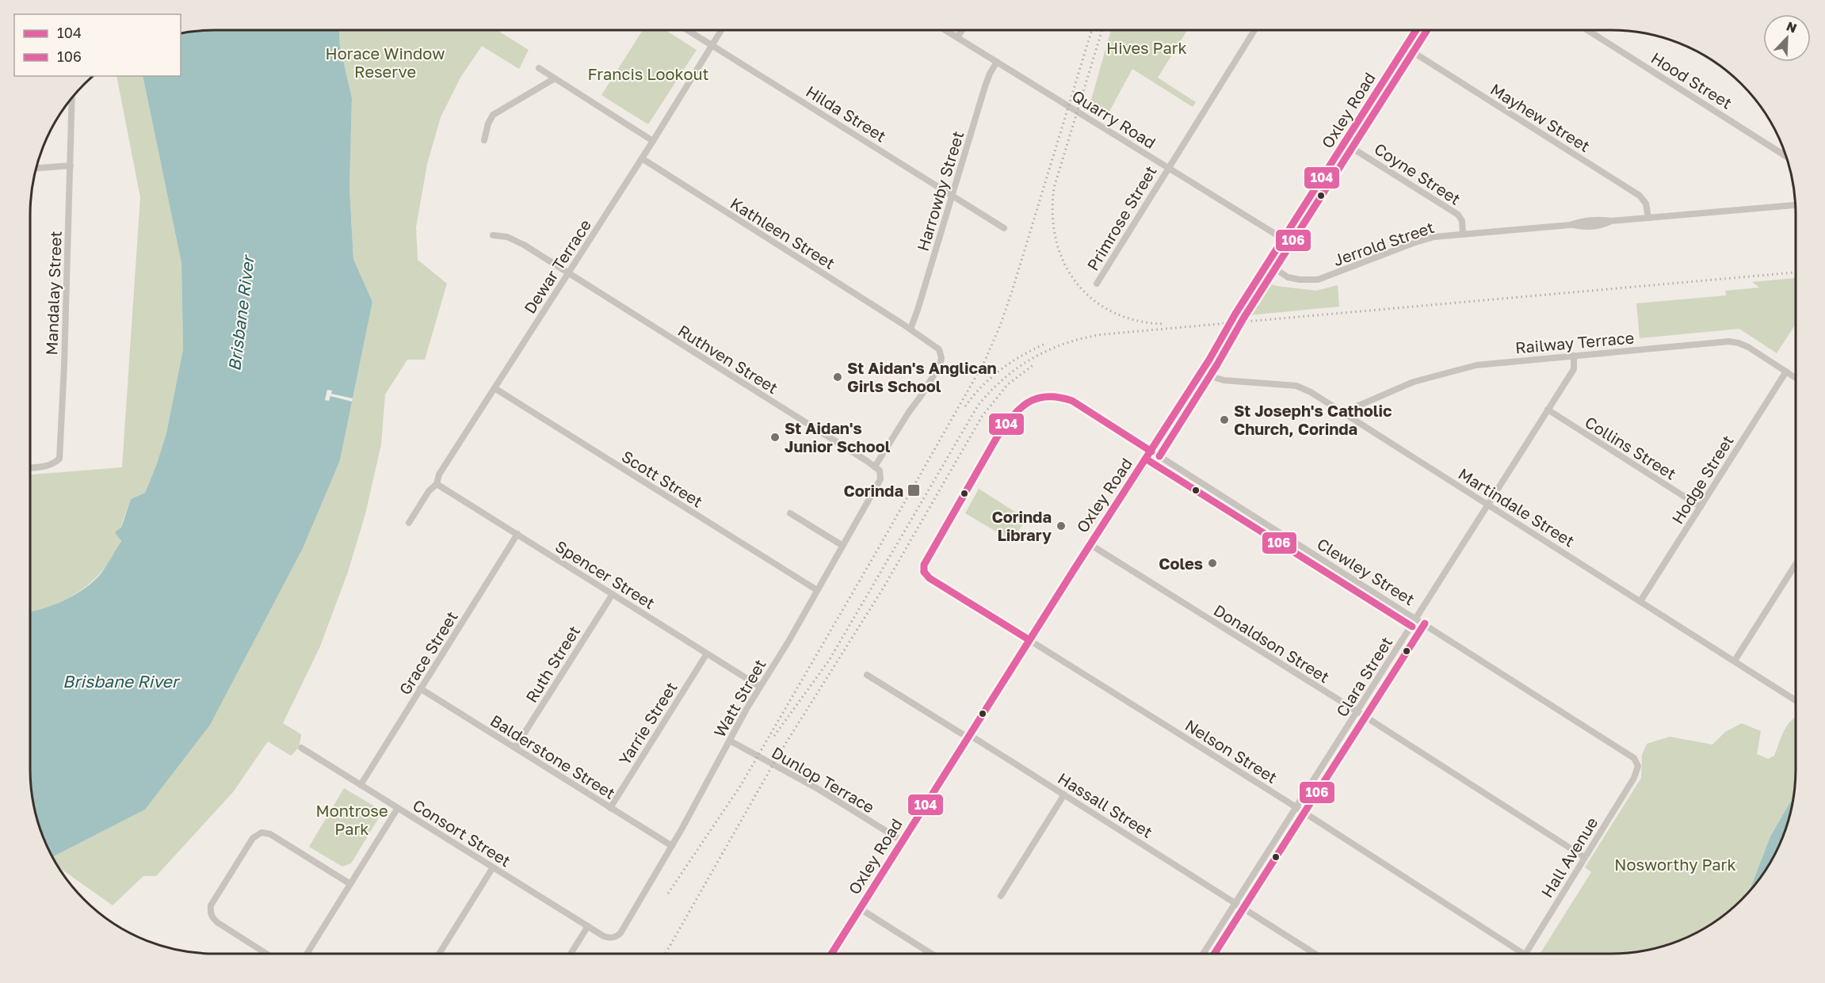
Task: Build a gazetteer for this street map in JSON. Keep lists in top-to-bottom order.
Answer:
{
  "streets": {
    "main road": ["Oxley Road"],
    "street": [
      "Hood Street",
      "Hilda Street",
      "Mayhew Street",
      "Quarry Road",
      "Coyne Street",
      "Harrowby Street",
      "Primrose Street",
      "Kathleen Street",
      "Jerrold Street",
      "Dewar Terrace",
      "Mandalay Street",
      "Railway Terrace",
      "Ruthven Street",
      "Collins Street",
      "Scott Street",
      "Hodge Street",
      "Martindale Street",
      "Clewley Street",
      "Spencer Street",
      "Donaldson Street",
      "Grace Street",
      "Ruth Street",
      "Clara Street",
      "Watt Street",
      "Yarrie Street",
      "Nelson Street",
      "Balderstone Street",
      "Dunlop Terrace",
      "Hassall Street",
      "Consort Street",
      "Hall Avenue"
    ]
  },
  "crossings": [
    ["Oxley Road", "Mayhew Street"],
    ["Oxley Road", "Quarry Road"],
    ["Oxley Road", "Coyne Street"],
    ["Oxley Road", "Jerrold Street"],
    ["Oxley Road", "Martindale Street"],
    ["Oxley Road", "Clewley Street"],
    ["Oxley Road", "Donaldson Street"],
    ["Oxley Road", "Nelson Street"],
    ["Oxley Road", "Dunlop Terrace"],
    ["Oxley Road", "Hassall Street"],
    ["Hilda Street", "Harrowby Street"],
    ["Hilda Street", "Dewar Terrace"],
    ["Mayhew Street", "Jerrold Street"],
    ["Quarry Road", "Harrowby Street"],
    ["Quarry Road", "Primrose Street"],
    ["Coyne Street", "Jerrold Street"],
    ["Harrowby Street", "Kathleen Street"],
    ["Kathleen Street", "Dewar Terrace"],
    ["Kathleen Street", "Ruthven Street"],
    ["Kathleen Street", "Watt Street"],
    ["Dewar Terrace", "Ruthven Street"],
    ["Dewar Terrace", "Scott Street"],
    ["Dewar Terrace", "Spencer Street"],
    ["Railway Terrace", "Hodge Street"],
    ["Railway Terrace", "Martindale Street"],
    ["Railway Terrace", "Clara Street"],
    ["Ruthven Street", "Watt Street"],
    ["Collins Street", "Hodge Street"],
    ["Collins Street", "Clara Street"],
    ["Scott Street", "Watt Street"],
    ["Hodge Street", "Martindale Street"],
    ["Martindale Street", "Clara Street"],
    ["Clewley Street", "Clara Street"],
    ["Clewley Street", "Nelson Street"],
    ["Clewley Street", "Hall Avenue"],
    ["Spencer Street", "Grace Street"],
    ["Spencer Street", "Ruth Street"],
    ["Spencer Street", "Watt Street"],
    ["Spencer Street", "Yarrie Street"],
    ["Donaldson Street", "Clara Street"],
    ["Donaldson Street", "Hall Avenue"],
    ["Grace Street", "Balderstone Street"],
    ["Grace Street", "Consort Street"],
    ["Ruth Street", "Balderstone Street"],
    ["Clara Street", "Nelson Street"],
    ["Clara Street", "Hassall Street"],
    ["Watt Street", "Balderstone Street"],
    ["Watt Street", "Dunlop Terrace"],
    ["Watt Street", "Consort Street"],
    ["Yarrie Street", "Balderstone Street"]
  ],
  "water": ["Brisbane River"],
  "parks": [
    "Hives Park",
    "Horace Window Reserve",
    "Francis Lookout",
    "Montrose Park",
    "Nosworthy Park"
  ],
  "places": {
    "other": [
      "St Aidan's Anglican Girls School",
      "St Joseph's Catholic Church, Corinda",
      "St Aidan's Junior School",
      "Corinda Library",
      "Coles"
    ],
    "transit": ["Corinda"]
  },
  "lines": ["transit line 104", "transit line 106"],
  "legend": ["104", "106"],
  "north": "top right"
}
